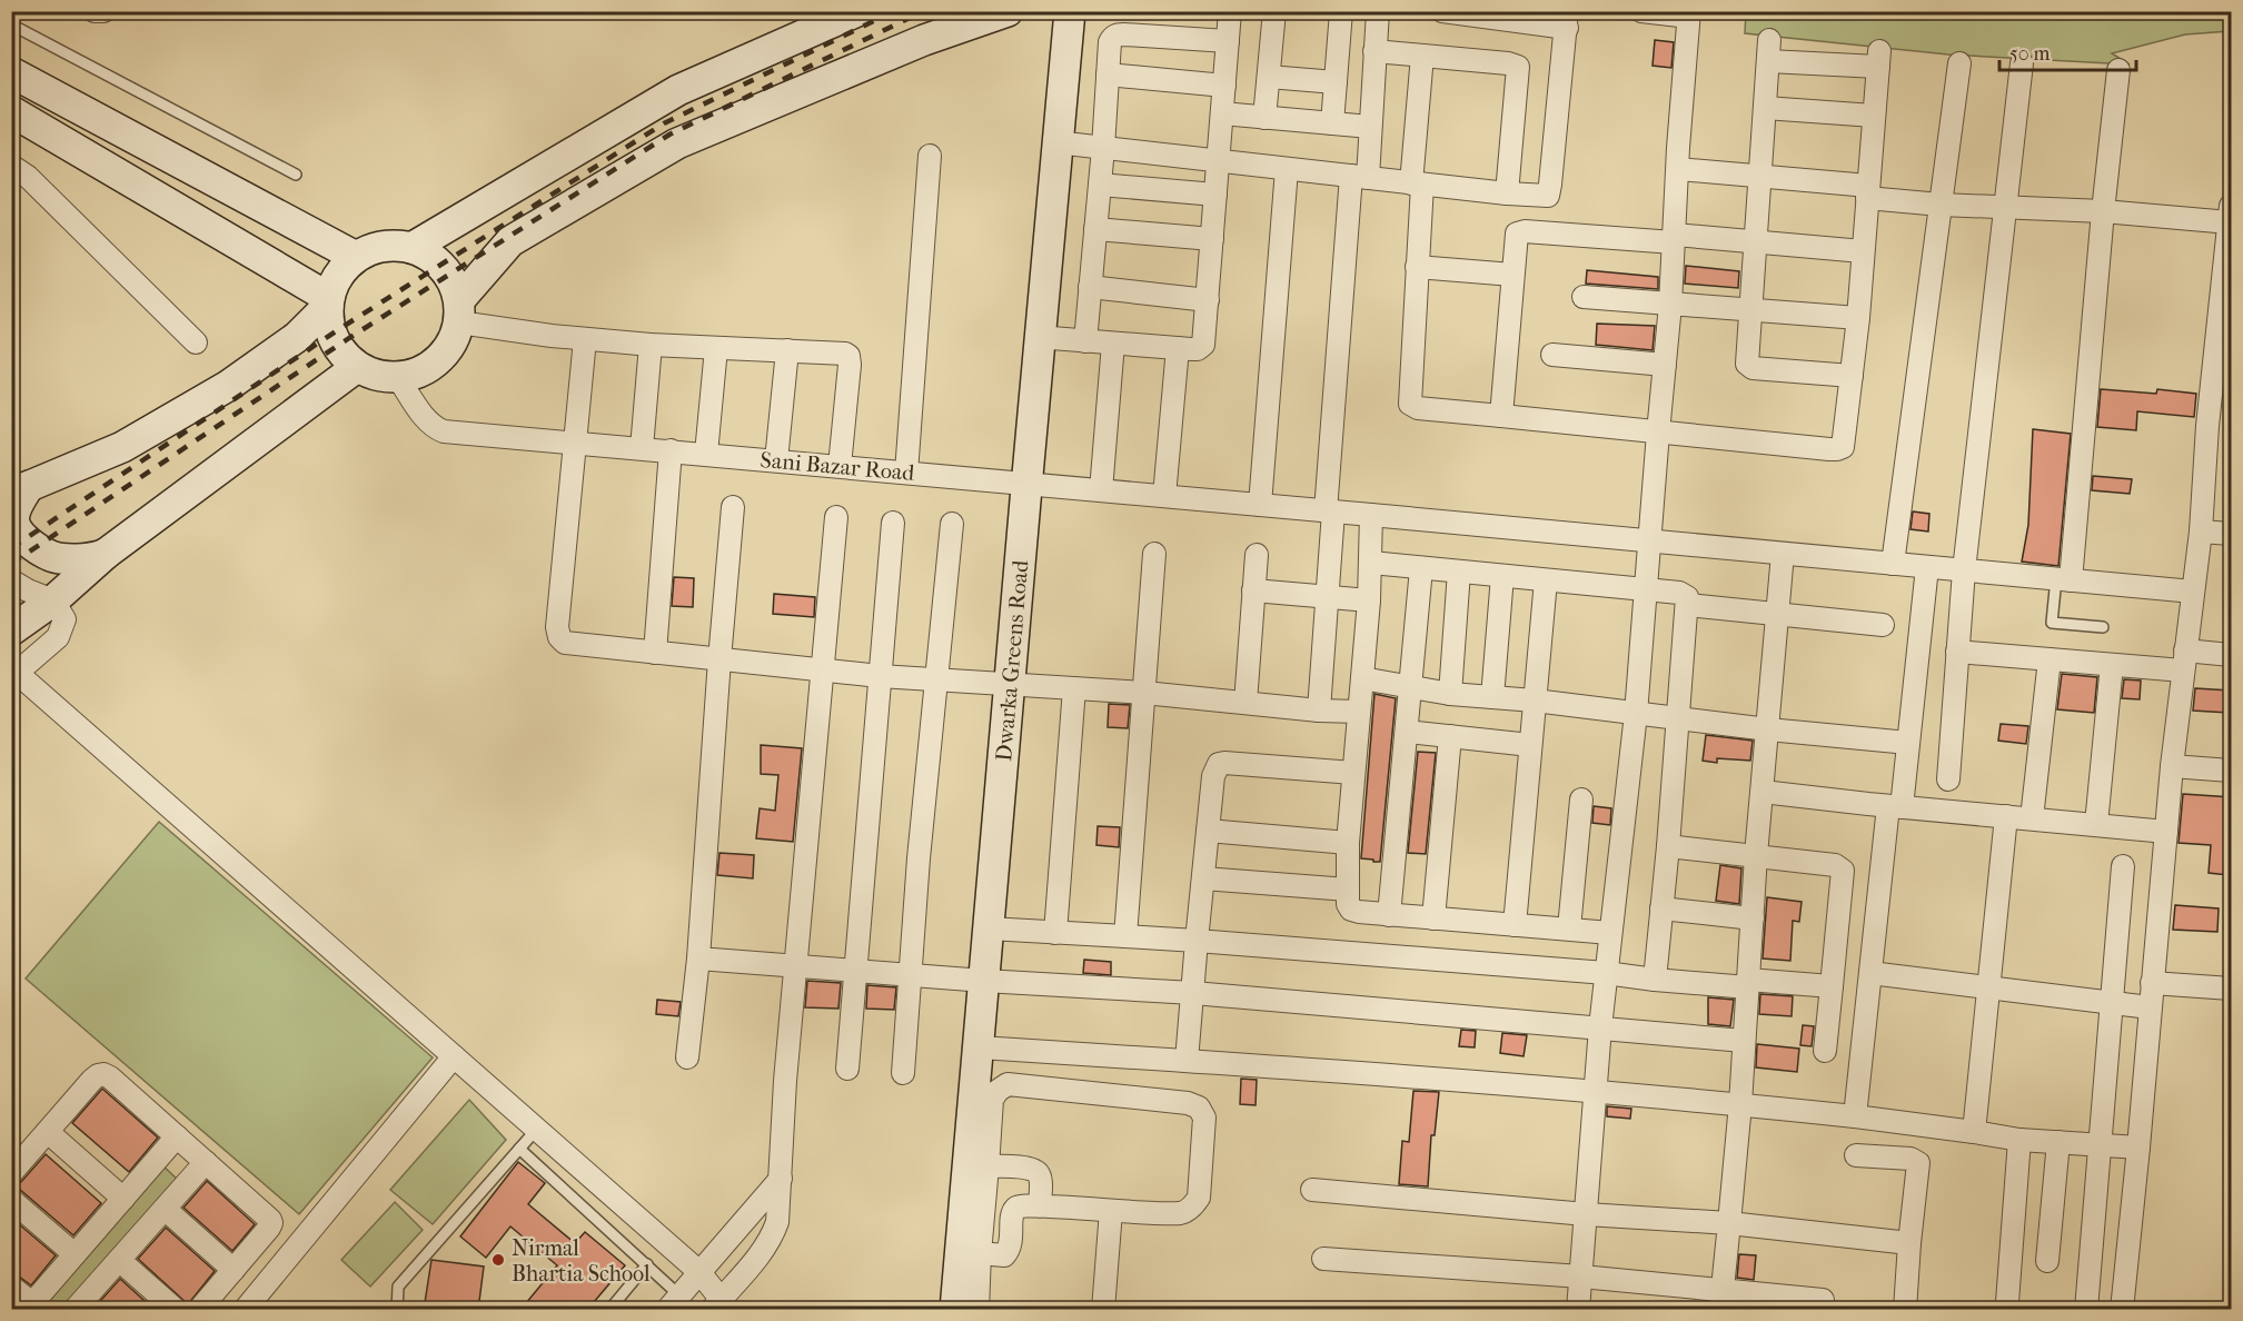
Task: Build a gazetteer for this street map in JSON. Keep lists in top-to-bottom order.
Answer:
{
  "streets": {
    "street": ["Sani Bazar Road", "Dwarka Greens Road"]
  },
  "crossings": [
    ["Sani Bazar Road", "Dwarka Greens Road"]
  ],
  "places": ["Nirmal Bhartia School"],
  "scale_bar": "50 m"
}
